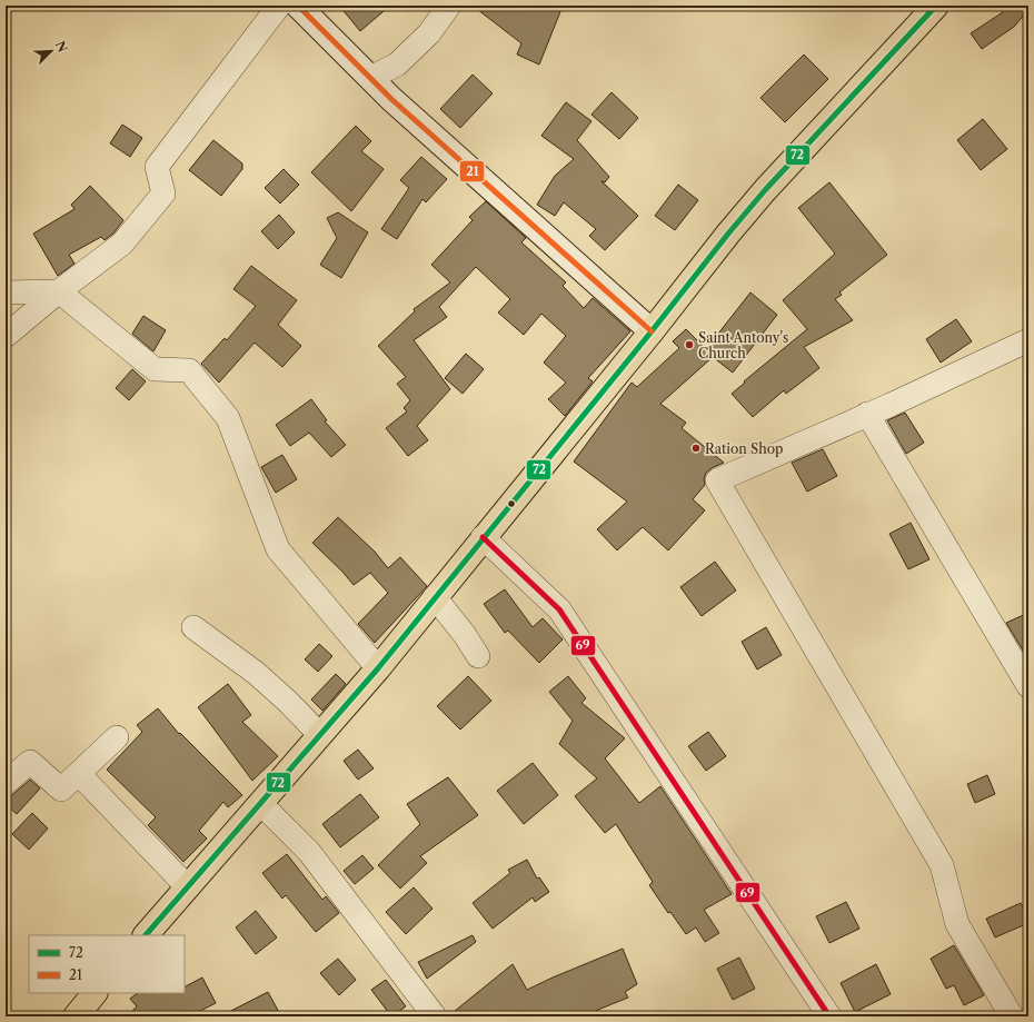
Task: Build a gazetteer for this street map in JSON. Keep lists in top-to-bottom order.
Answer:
{
  "places": ["Saint Antony's Church", "Ration Shop"],
  "lines": ["transit line 72", "transit line 21", "transit line 69"],
  "legend": ["72", "21"],
  "north": "top right"
}
